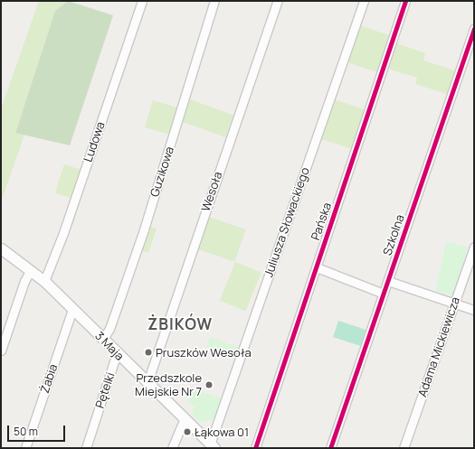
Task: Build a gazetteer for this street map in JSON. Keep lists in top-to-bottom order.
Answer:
{
  "streets": {
    "street": [
      "Ludowa",
      "Guzikowa",
      "Wesoła",
      "Pańska",
      "Juliusza Słowackiego",
      "Szkolna",
      "3 Maja",
      "Adama Mickiewicza",
      "Żabia",
      "Pętelki"
    ]
  },
  "crossings": [
    ["Ludowa", "3 Maja"],
    ["Guzikowa", "3 Maja"],
    ["Wesoła", "3 Maja"],
    ["Juliusza Słowackiego", "3 Maja"],
    ["3 Maja", "Żabia"],
    ["3 Maja", "Pętelki"]
  ],
  "districts": ["ŻBIKÓW"],
  "places": ["Pruszków Wesoła", "Przedszkole Miejskie Nr 7", "Łąkowa 01"],
  "scale_bar": "50 m"
}
